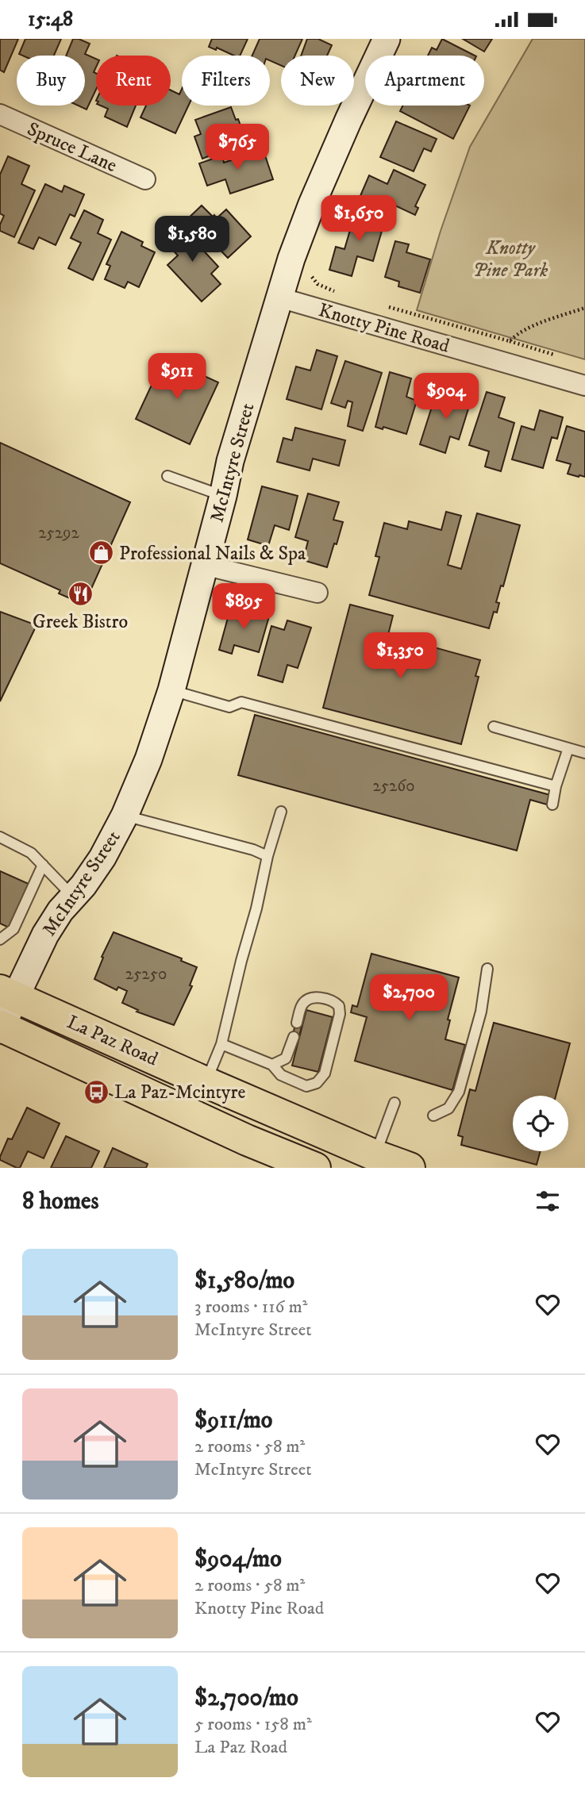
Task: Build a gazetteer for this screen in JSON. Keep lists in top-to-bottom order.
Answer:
{
  "streets": {
    "main road": ["La Paz Road"],
    "street": ["Spruce Lane", "Knotty Pine Road", "McIntyre Street"]
  },
  "crossings": [
    ["Knotty Pine Road", "McIntyre Street"],
    ["McIntyre Street", "La Paz Road"]
  ],
  "parks": ["Knotty Pine Park"],
  "places": {
    "shop": ["Professional Nails & Spa"],
    "restaurant": ["Greek Bistro"],
    "bus stop": ["La Paz-Mcintyre"]
  },
  "house_numbers": ["25292", "25260", "25250"],
  "page": {
    "status": "15:48",
    "chip": [
      "Buy",
      "Rent",
      "Filters",
      "New",
      "Apartment"
    ],
    "price": [
      "$765",
      "$1,650",
      "$1,580",
      "$911",
      "$904",
      "$895",
      "$1,350",
      "$2,700"
    ],
    "heading": "8 homes",
    "list": [
      {
        "name": "$1,580/mo",
        "note": "3 rooms · 116 m² · McIntyre Street"
      },
      {
        "name": "$911/mo",
        "note": "2 rooms · 58 m² · McIntyre Street"
      },
      {
        "name": "$904/mo",
        "note": "2 rooms · 58 m² · Knotty Pine Road"
      },
      {
        "name": "$2,700/mo",
        "note": "5 rooms · 158 m² · La Paz Road"
      }
    ]
  }
}
